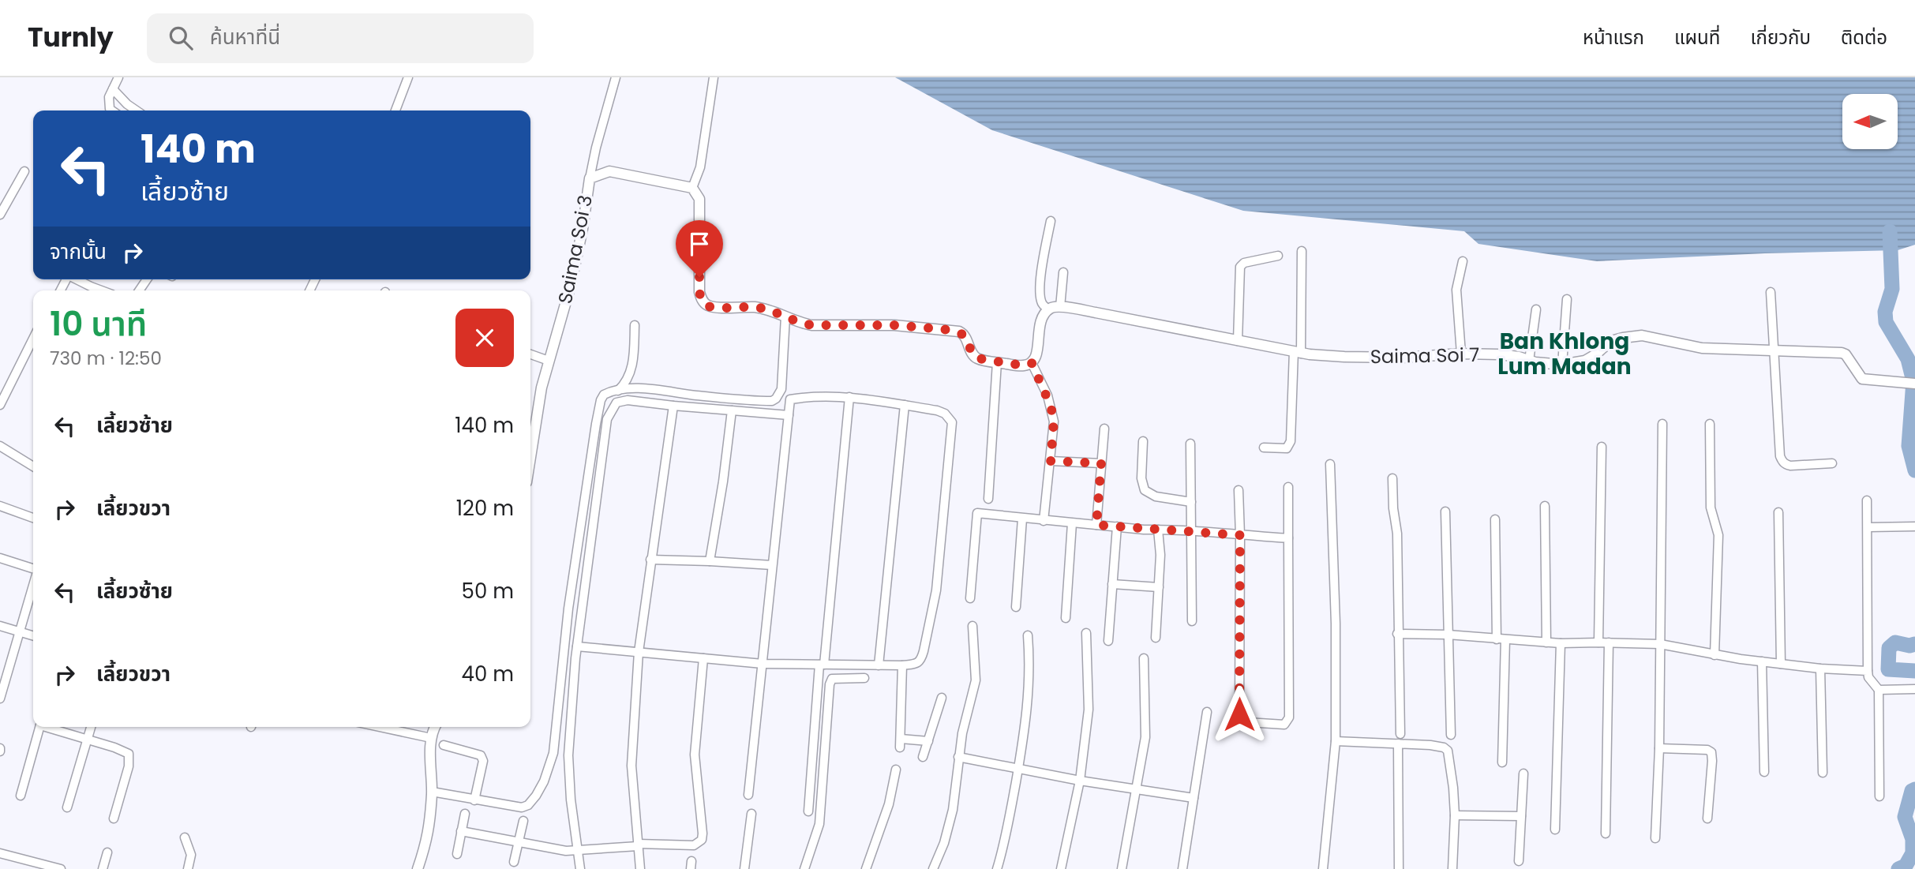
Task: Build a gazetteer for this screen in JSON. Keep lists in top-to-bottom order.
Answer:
{
  "streets": {
    "street": ["Saima Soi 3", "Saima Soi 7"]
  },
  "districts": ["Ban Khlong Lum Madan"],
  "north": "left",
  "page": {
    "header": "Turnly",
    "search": "ค้นหาที่นี่",
    "nav": [
      "หน้าแรก",
      "แผนที่",
      "เกี่ยวกับ",
      "ติดต่อ"
    ],
    "turn": ["140 m", "เลี้ยวซ้าย"],
    "then": "จากนั้น",
    "heading": ["10 นาที", "730 m · 12:50"],
    "list": [
      {
        "name": "เลี้ยวซ้าย",
        "value": "140 m"
      },
      {
        "name": "เลี้ยวขวา",
        "value": "120 m"
      },
      {
        "name": "เลี้ยวซ้าย",
        "value": "50 m"
      },
      {
        "name": "เลี้ยวขวา",
        "value": "40 m"
      }
    ]
  }
}
